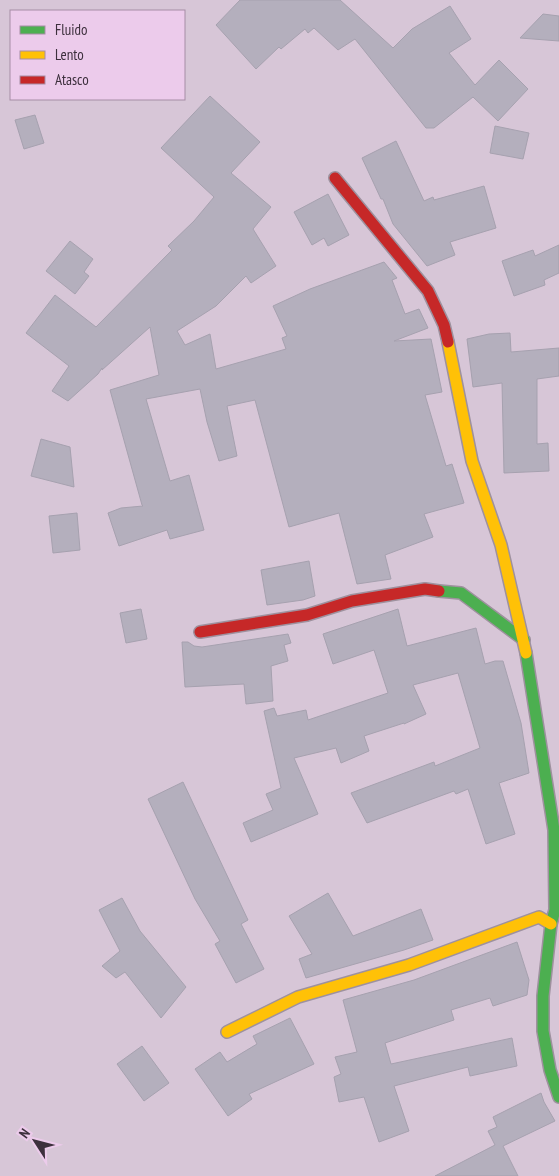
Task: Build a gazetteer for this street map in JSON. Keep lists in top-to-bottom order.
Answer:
{
  "legend": ["Fluido", "Lento", "Atasco"],
  "north": "top left"
}
